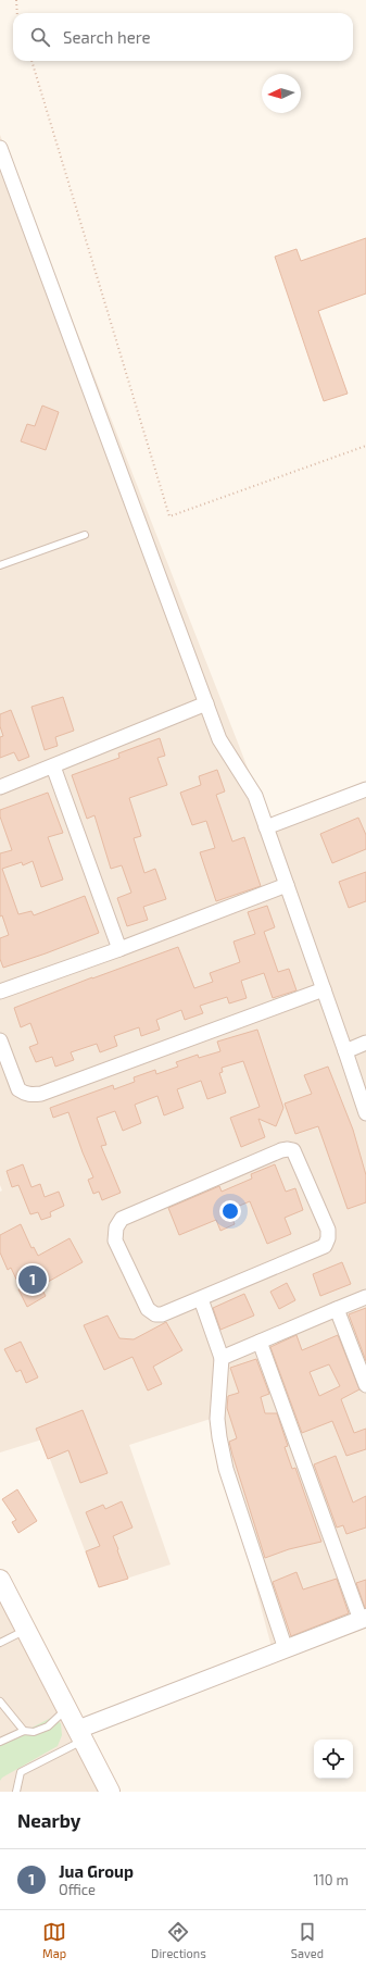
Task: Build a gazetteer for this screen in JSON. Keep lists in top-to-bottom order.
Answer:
{
  "north": "left",
  "page": {
    "search": "Search here",
    "pins": "1",
    "heading": "Nearby",
    "list": [
      {
        "mark": "1",
        "name": "Jua Group",
        "note": "Office",
        "value": "110 m"
      }
    ],
    "nav": ["Map", "Directions", "Saved"]
  }
}
